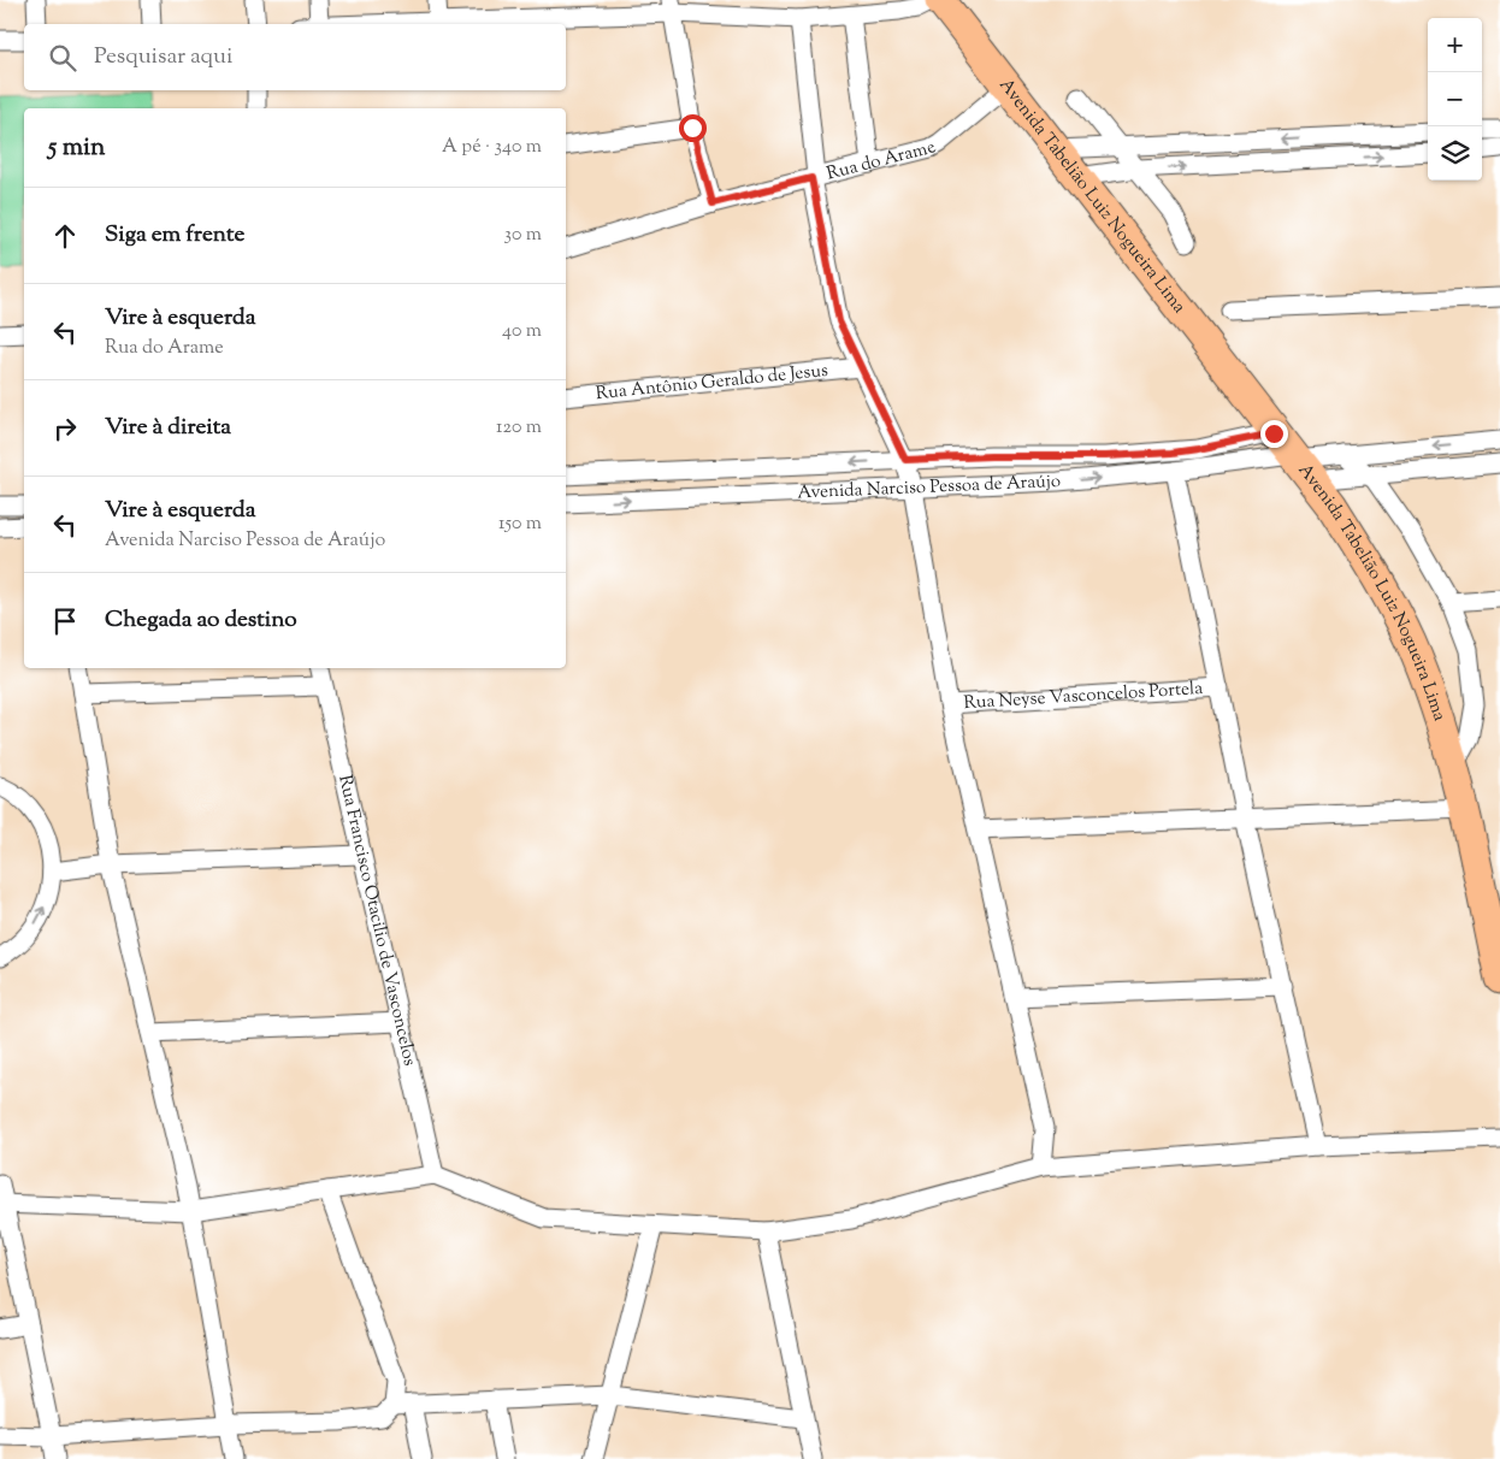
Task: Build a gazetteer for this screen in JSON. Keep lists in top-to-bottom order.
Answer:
{
  "streets": {
    "highway": ["Avenida Tabelião Luiz Nogueira Lima"],
    "street": [
      "Rua do Arame",
      "Rua Antônio Geraldo de Jesus",
      "Avenida Narciso Pessoa de Araújo",
      "Rua Neyse Vasconcelos Portela",
      "Rua Francisco Otacilio de Vasconcelos"
    ]
  },
  "crossings": [
    ["Rua do Arame", "Avenida Tabelião Luiz Nogueira Lima"],
    ["Avenida Tabelião Luiz Nogueira Lima", "Avenida Narciso Pessoa de Araújo"]
  ],
  "page": {
    "map_buttons": ["+", "−"],
    "search": "Pesquisar aqui",
    "heading": ["5 min", "A pé · 340 m"],
    "list": [
      ["Siga em frente", "30 m"],
      ["Vire à esquerda", "Rua do Arame", "40 m"],
      ["Vire à direita", "120 m"],
      ["Vire à esquerda", "Avenida Narciso Pessoa de Araújo", "150 m"],
      "Chegada ao destino"
    ]
  }
}
